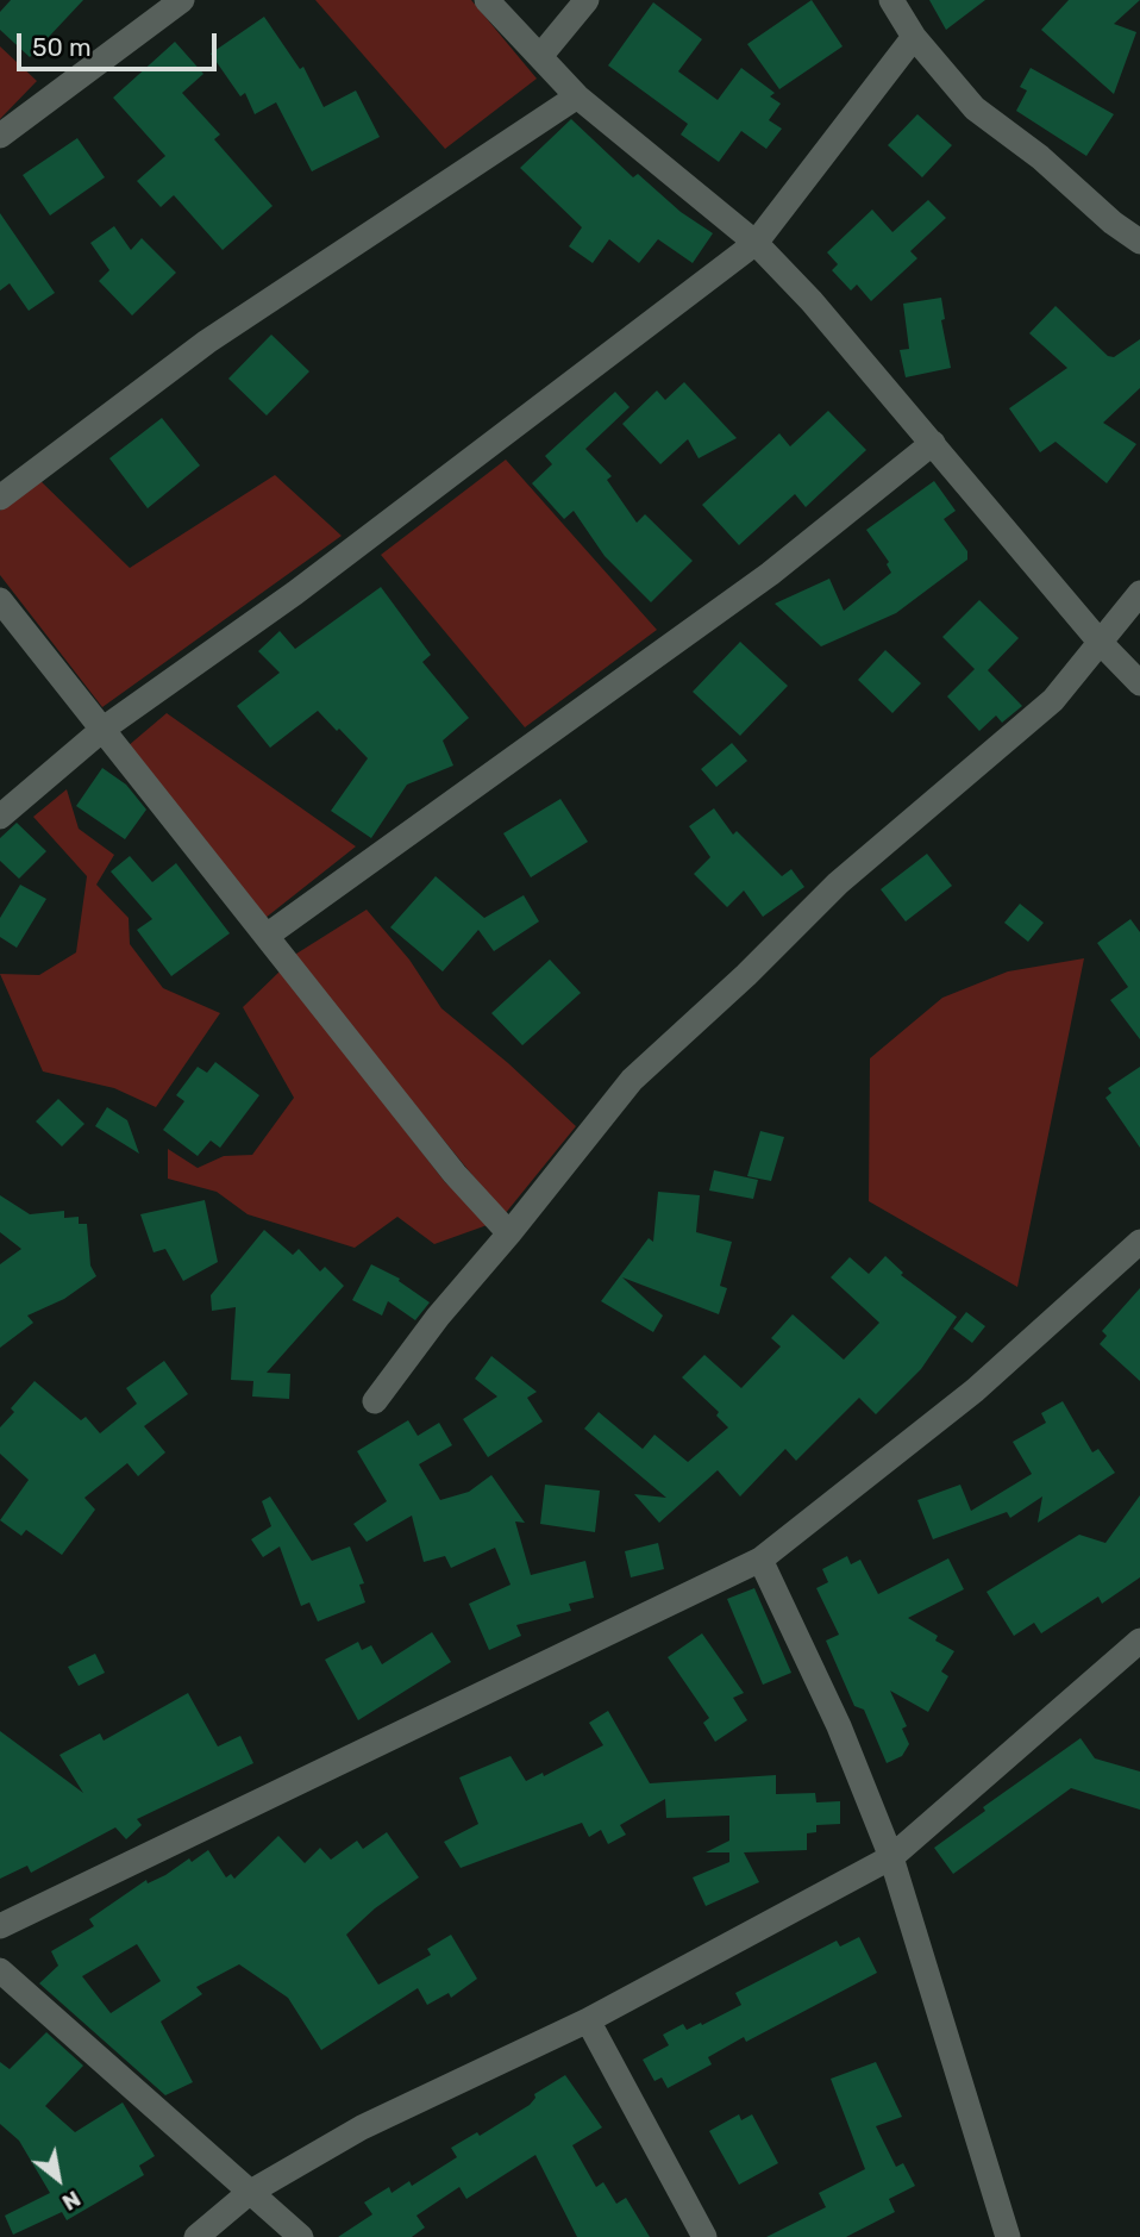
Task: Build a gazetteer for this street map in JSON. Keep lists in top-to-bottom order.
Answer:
{
  "scale_bar": "50 m",
  "north": "bottom right"
}
